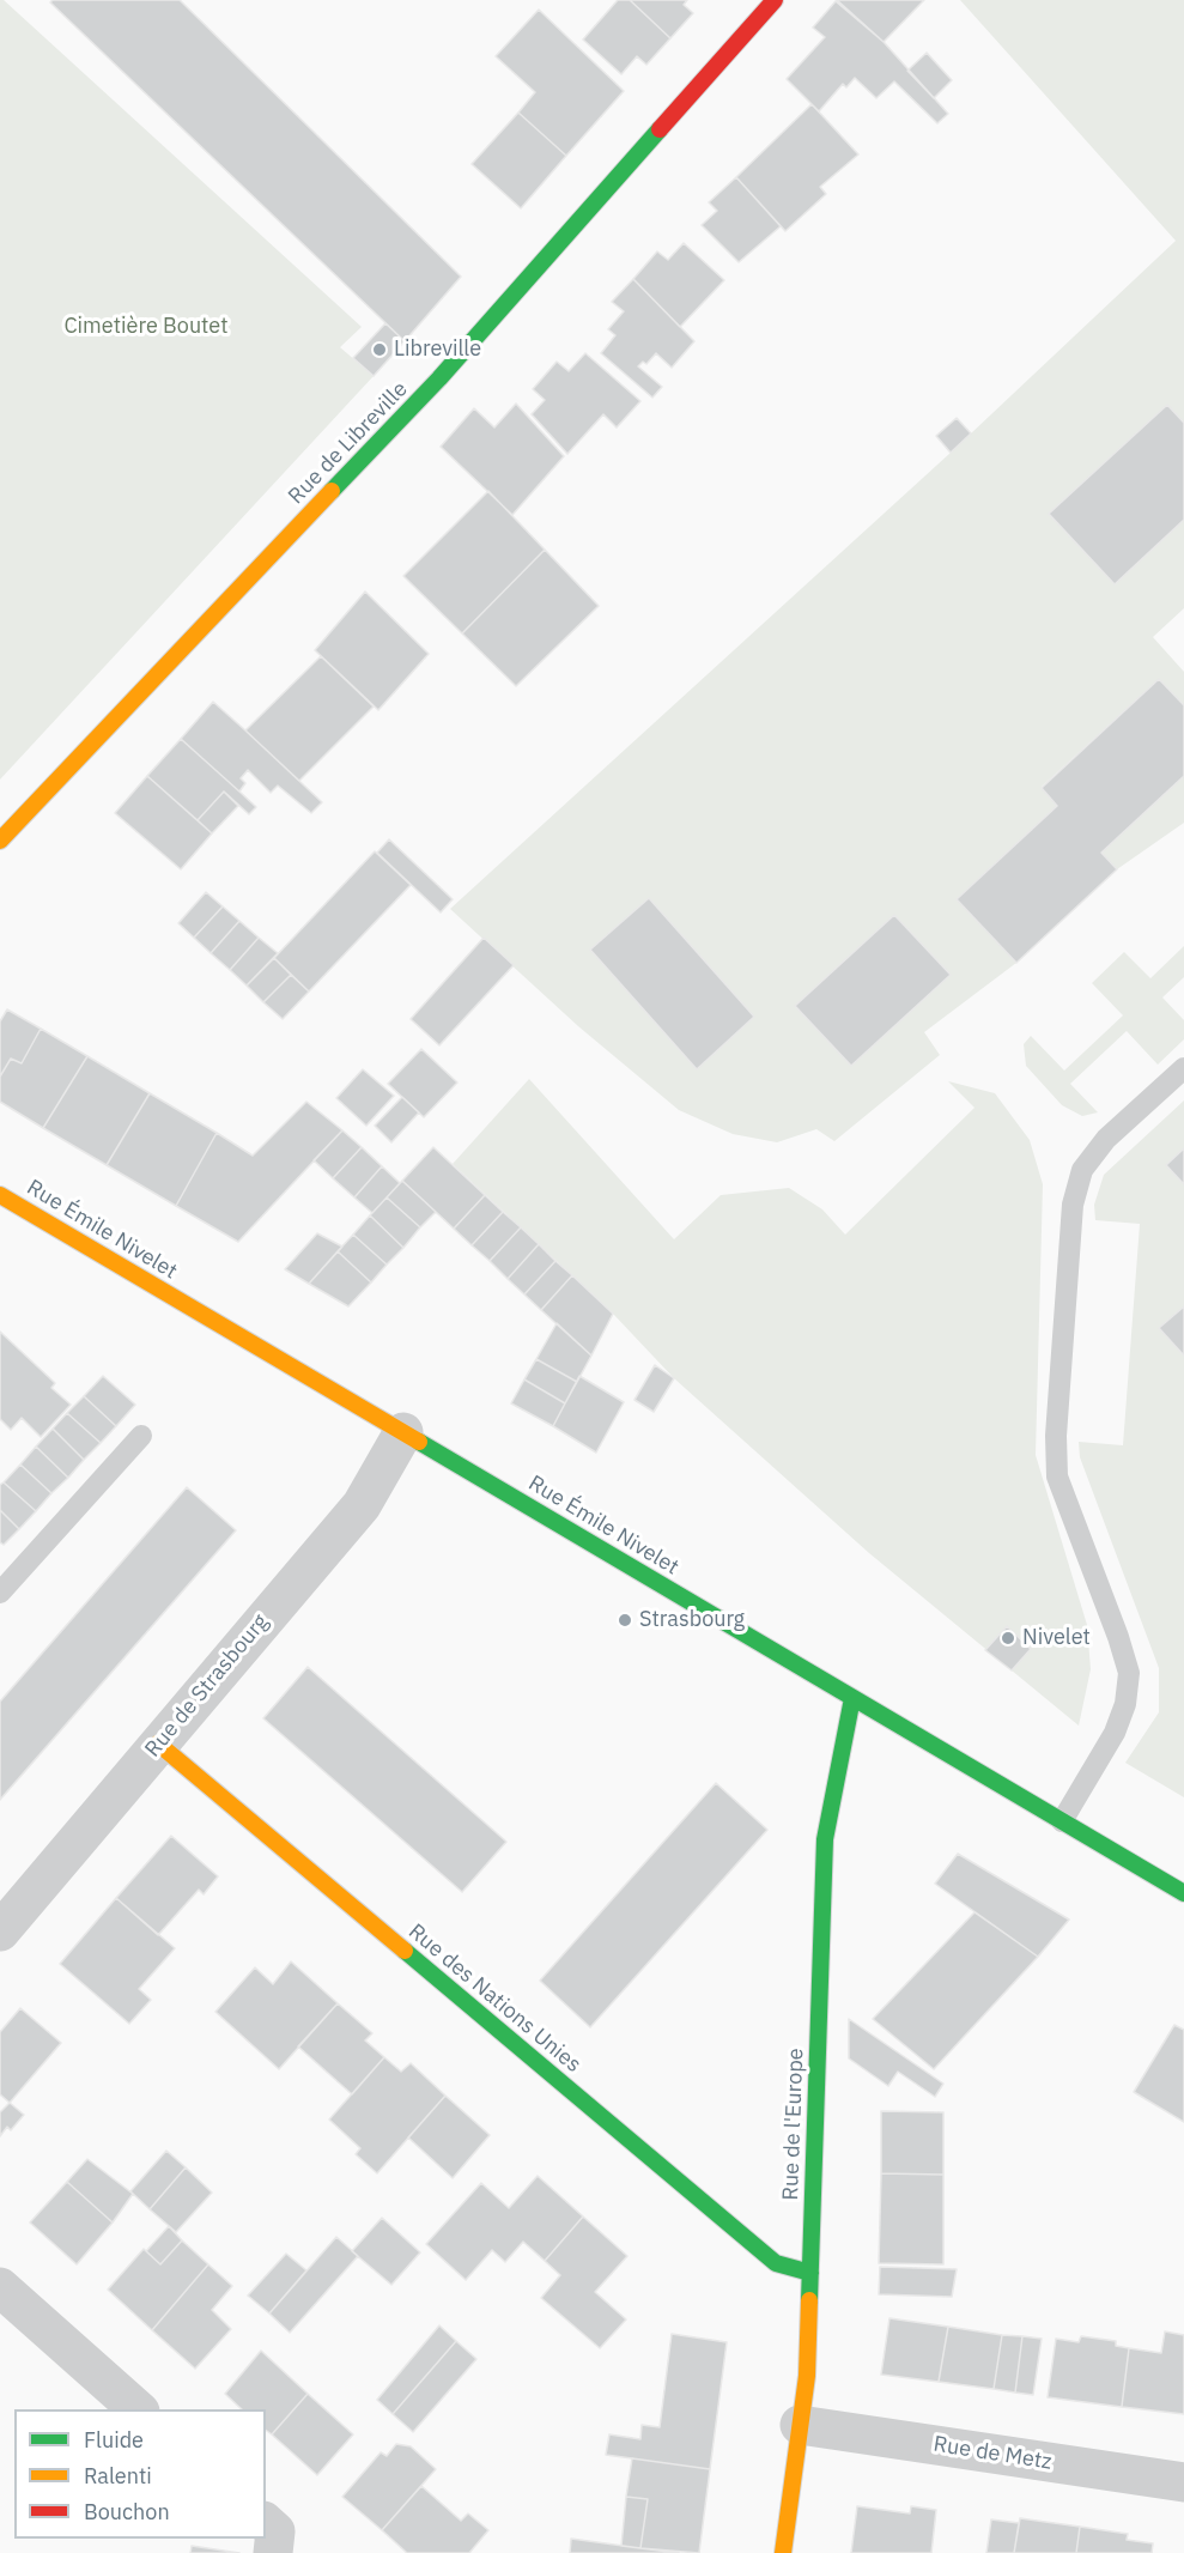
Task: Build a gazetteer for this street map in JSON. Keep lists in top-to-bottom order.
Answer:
{
  "streets": {
    "street": [
      "Rue de Libreville",
      "Rue Émile Nivelet",
      "Rue de Strasbourg",
      "Rue des Nations Unies",
      "Rue de l'Europe",
      "Rue de Metz"
    ]
  },
  "crossings": [
    ["Rue Émile Nivelet", "Rue de Strasbourg"],
    ["Rue Émile Nivelet", "Rue de l'Europe"],
    ["Rue de Strasbourg", "Rue des Nations Unies"],
    ["Rue des Nations Unies", "Rue de l'Europe"],
    ["Rue de l'Europe", "Rue de Metz"]
  ],
  "parks": ["Cimetière Boutet"],
  "places": ["Libreville", "Strasbourg", "Nivelet"],
  "legend": ["Fluide", "Ralenti", "Bouchon"]
}
